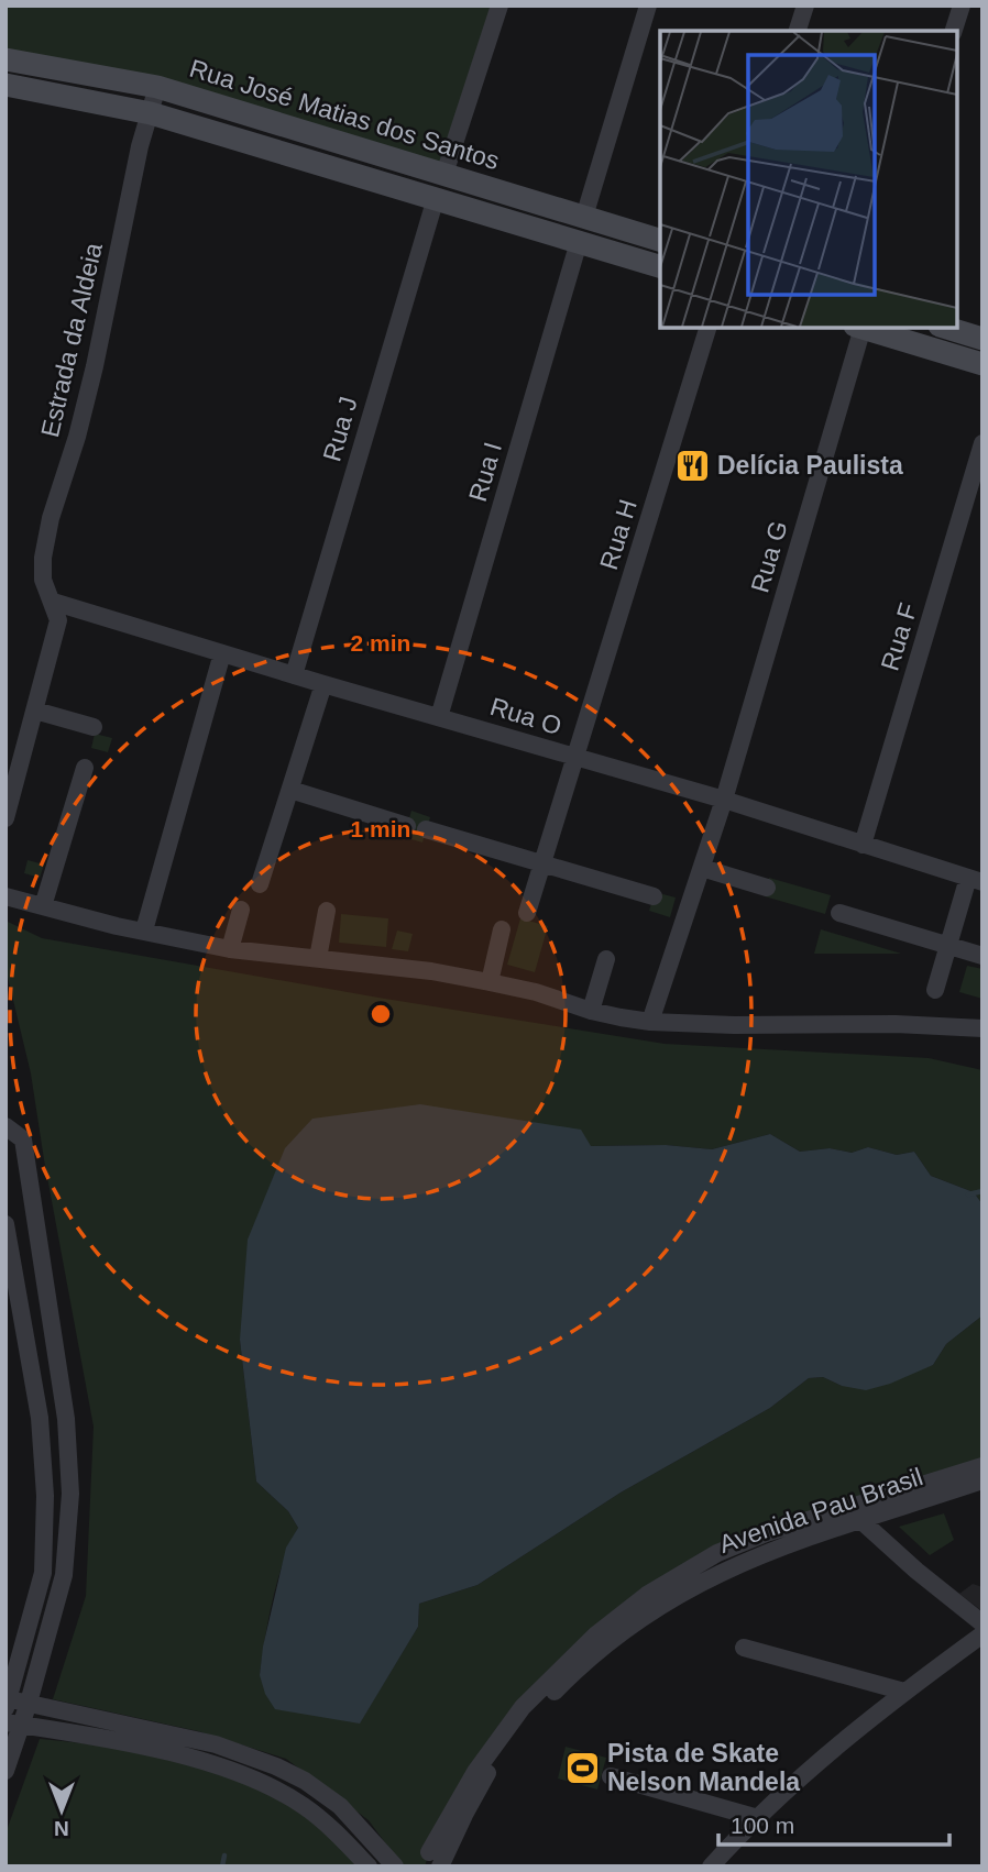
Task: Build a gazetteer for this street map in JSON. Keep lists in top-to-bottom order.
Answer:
{
  "streets": {
    "main road": ["Rua José Matias dos Santos"],
    "street": [
      "Estrada da Aldeia",
      "Rua J",
      "Rua I",
      "Rua H",
      "Rua G",
      "Rua F",
      "Rua O",
      "Avenida Pau Brasil"
    ]
  },
  "crossings": [
    ["Rua José Matias dos Santos", "Estrada da Aldeia"],
    ["Estrada da Aldeia", "Rua O"],
    ["Rua J", "Rua O"],
    ["Rua I", "Rua O"],
    ["Rua H", "Rua O"],
    ["Rua G", "Rua O"],
    ["Rua F", "Rua O"]
  ],
  "places": {
    "restaurant": ["Delícia Paulista"],
    "sports": ["Pista de Skate Nelson Mandela"]
  },
  "scale_bar": "100 m",
  "north": "bottom",
  "rings": ["2 min", "1 min"]
}
